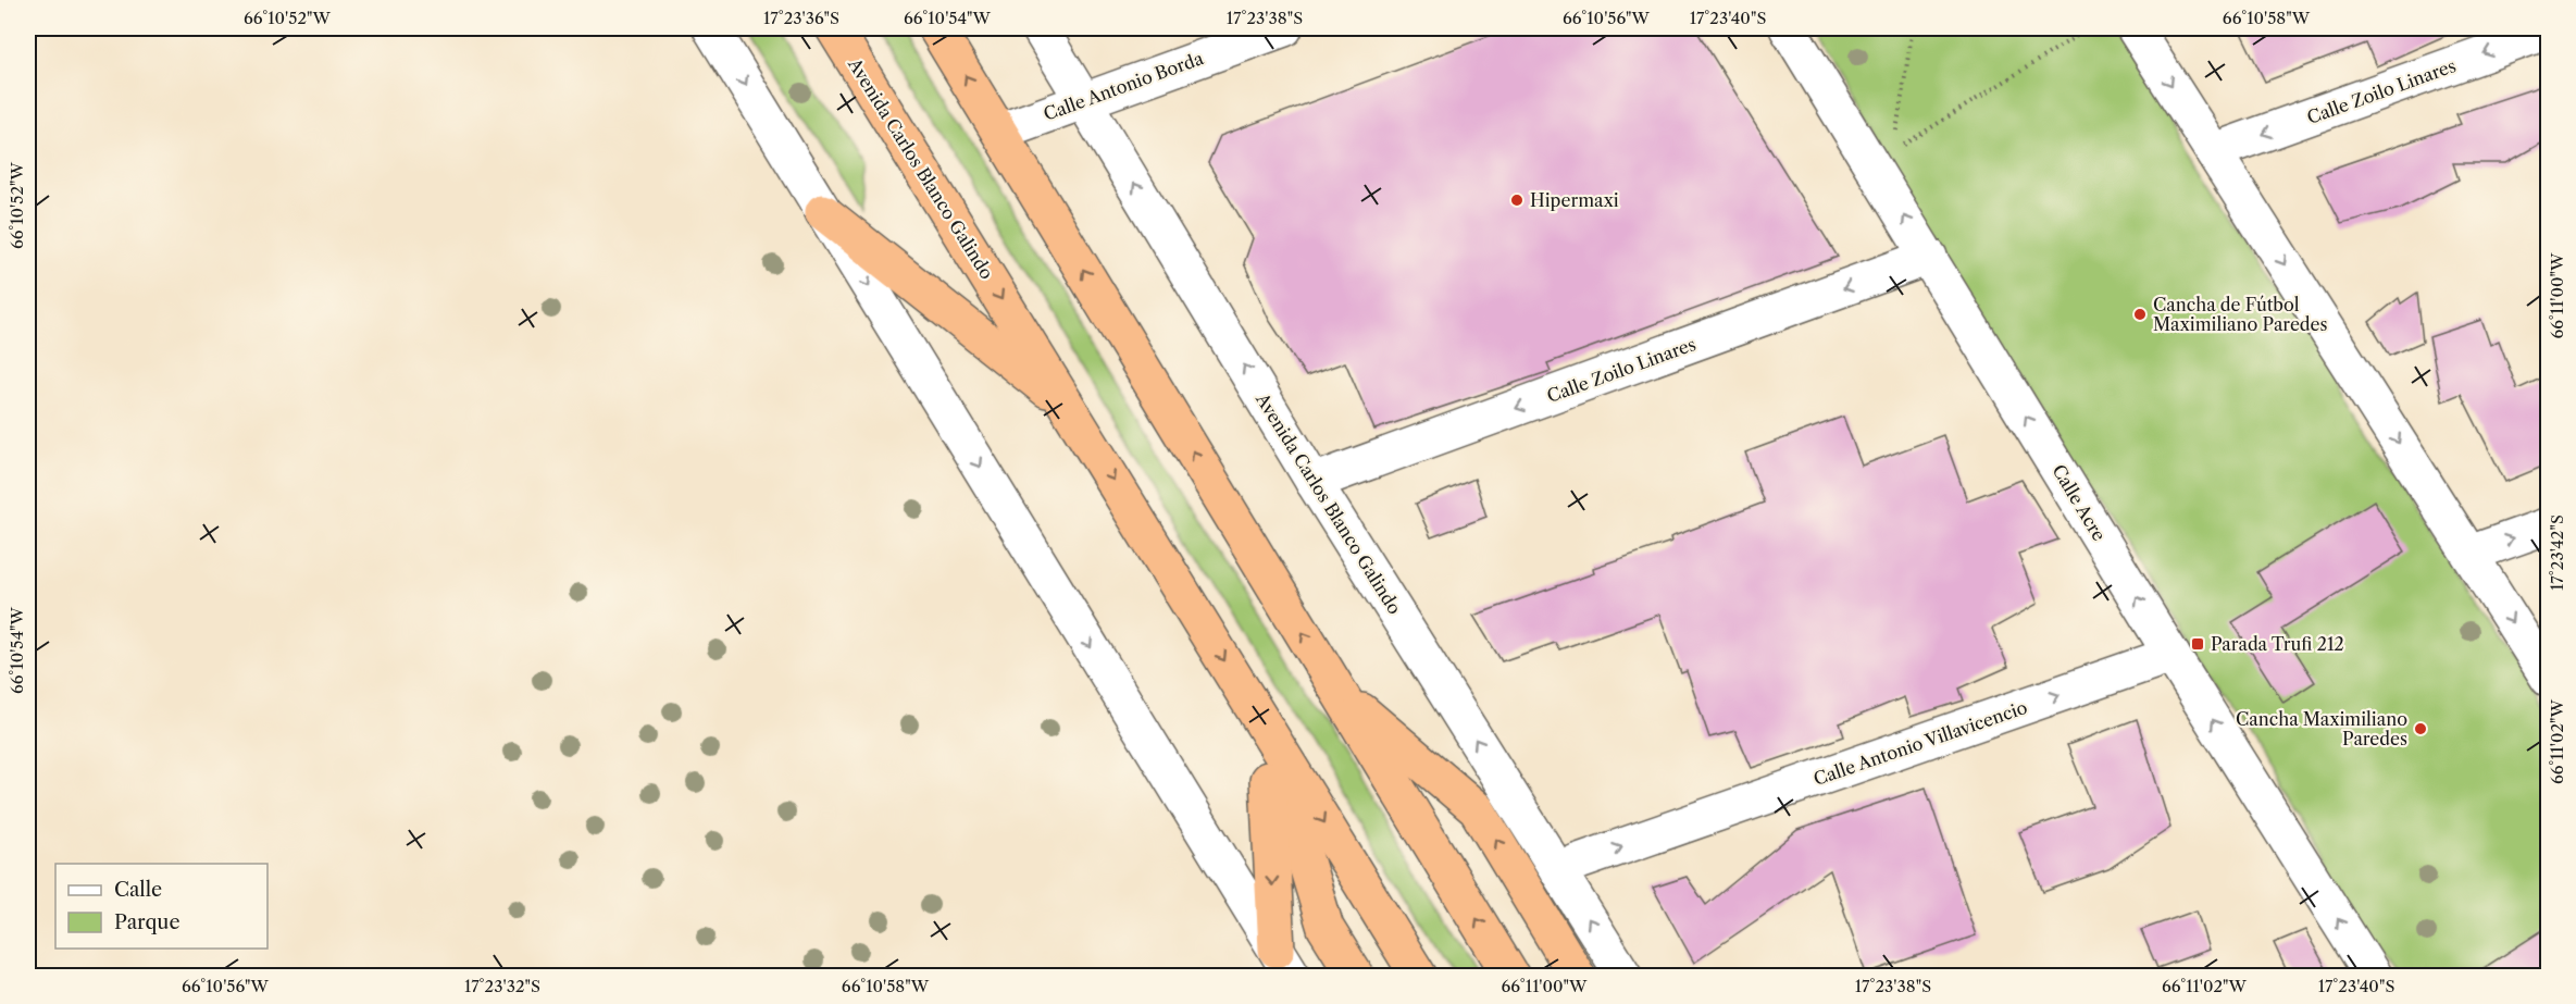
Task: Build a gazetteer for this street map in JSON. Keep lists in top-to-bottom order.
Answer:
{
  "streets": {
    "highway": ["Avenida Carlos Blanco Galindo"],
    "street": [
      "Calle Antonio Borda",
      "Calle Zoilo Linares",
      "Calle Acre",
      "Calle Antonio Villavicencio"
    ]
  },
  "crossings": [
    ["Calle Antonio Borda", "Avenida Carlos Blanco Galindo"],
    ["Calle Zoilo Linares", "Avenida Carlos Blanco Galindo"],
    ["Calle Zoilo Linares", "Calle Acre"],
    ["Avenida Carlos Blanco Galindo", "Calle Antonio Villavicencio"],
    ["Calle Acre", "Calle Antonio Villavicencio"]
  ],
  "one_way": ["Calle Zoilo Linares", "Calle Antonio Villavicencio"],
  "places": {
    "other": ["Hipermaxi", "Cancha de Fútbol Maximiliano Paredes", "Cancha Maximiliano Paredes"],
    "transit": ["Parada Trufi 212"]
  },
  "legend": ["Calle", "Parque"],
  "coordinates": [
    "66°10'52\"W",
    "17°23'36\"S",
    "66°10'54\"W",
    "17°23'38\"S",
    "66°10'56\"W",
    "17°23'40\"S",
    "66°10'58\"W",
    "66°11'00\"W",
    "17°23'42\"S",
    "66°11'02\"W",
    "17°23'32\"S"
  ]
}
